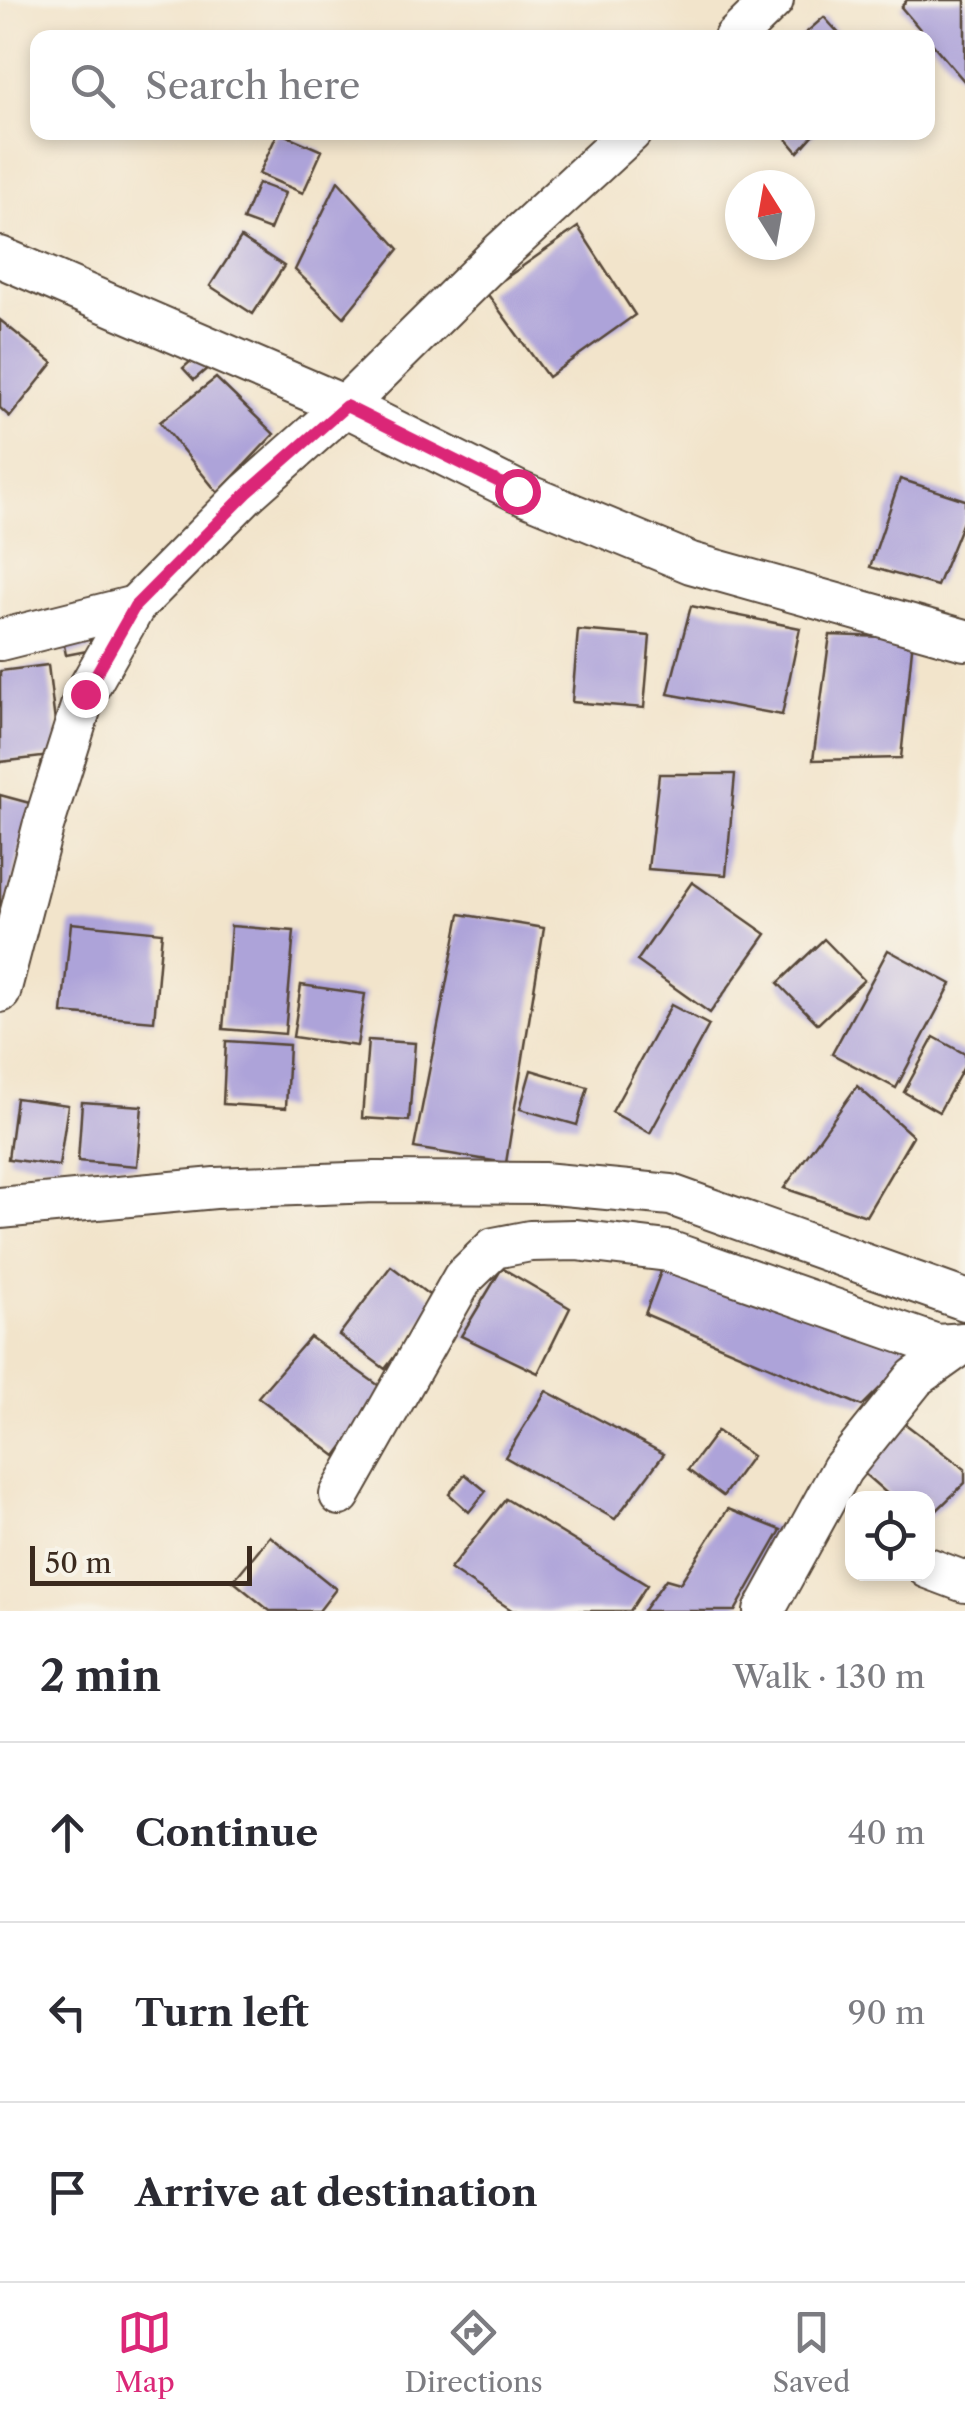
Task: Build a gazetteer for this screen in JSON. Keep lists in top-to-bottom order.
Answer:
{
  "scale_bar": "50 m",
  "north": "top",
  "page": {
    "search": "Search here",
    "scale": "50 m",
    "heading": ["2 min", "Walk · 130 m"],
    "list": [
      ["Continue", "40 m"],
      ["Turn left", "90 m"],
      "Arrive at destination"
    ],
    "nav": ["Map", "Directions", "Saved"]
  }
}
